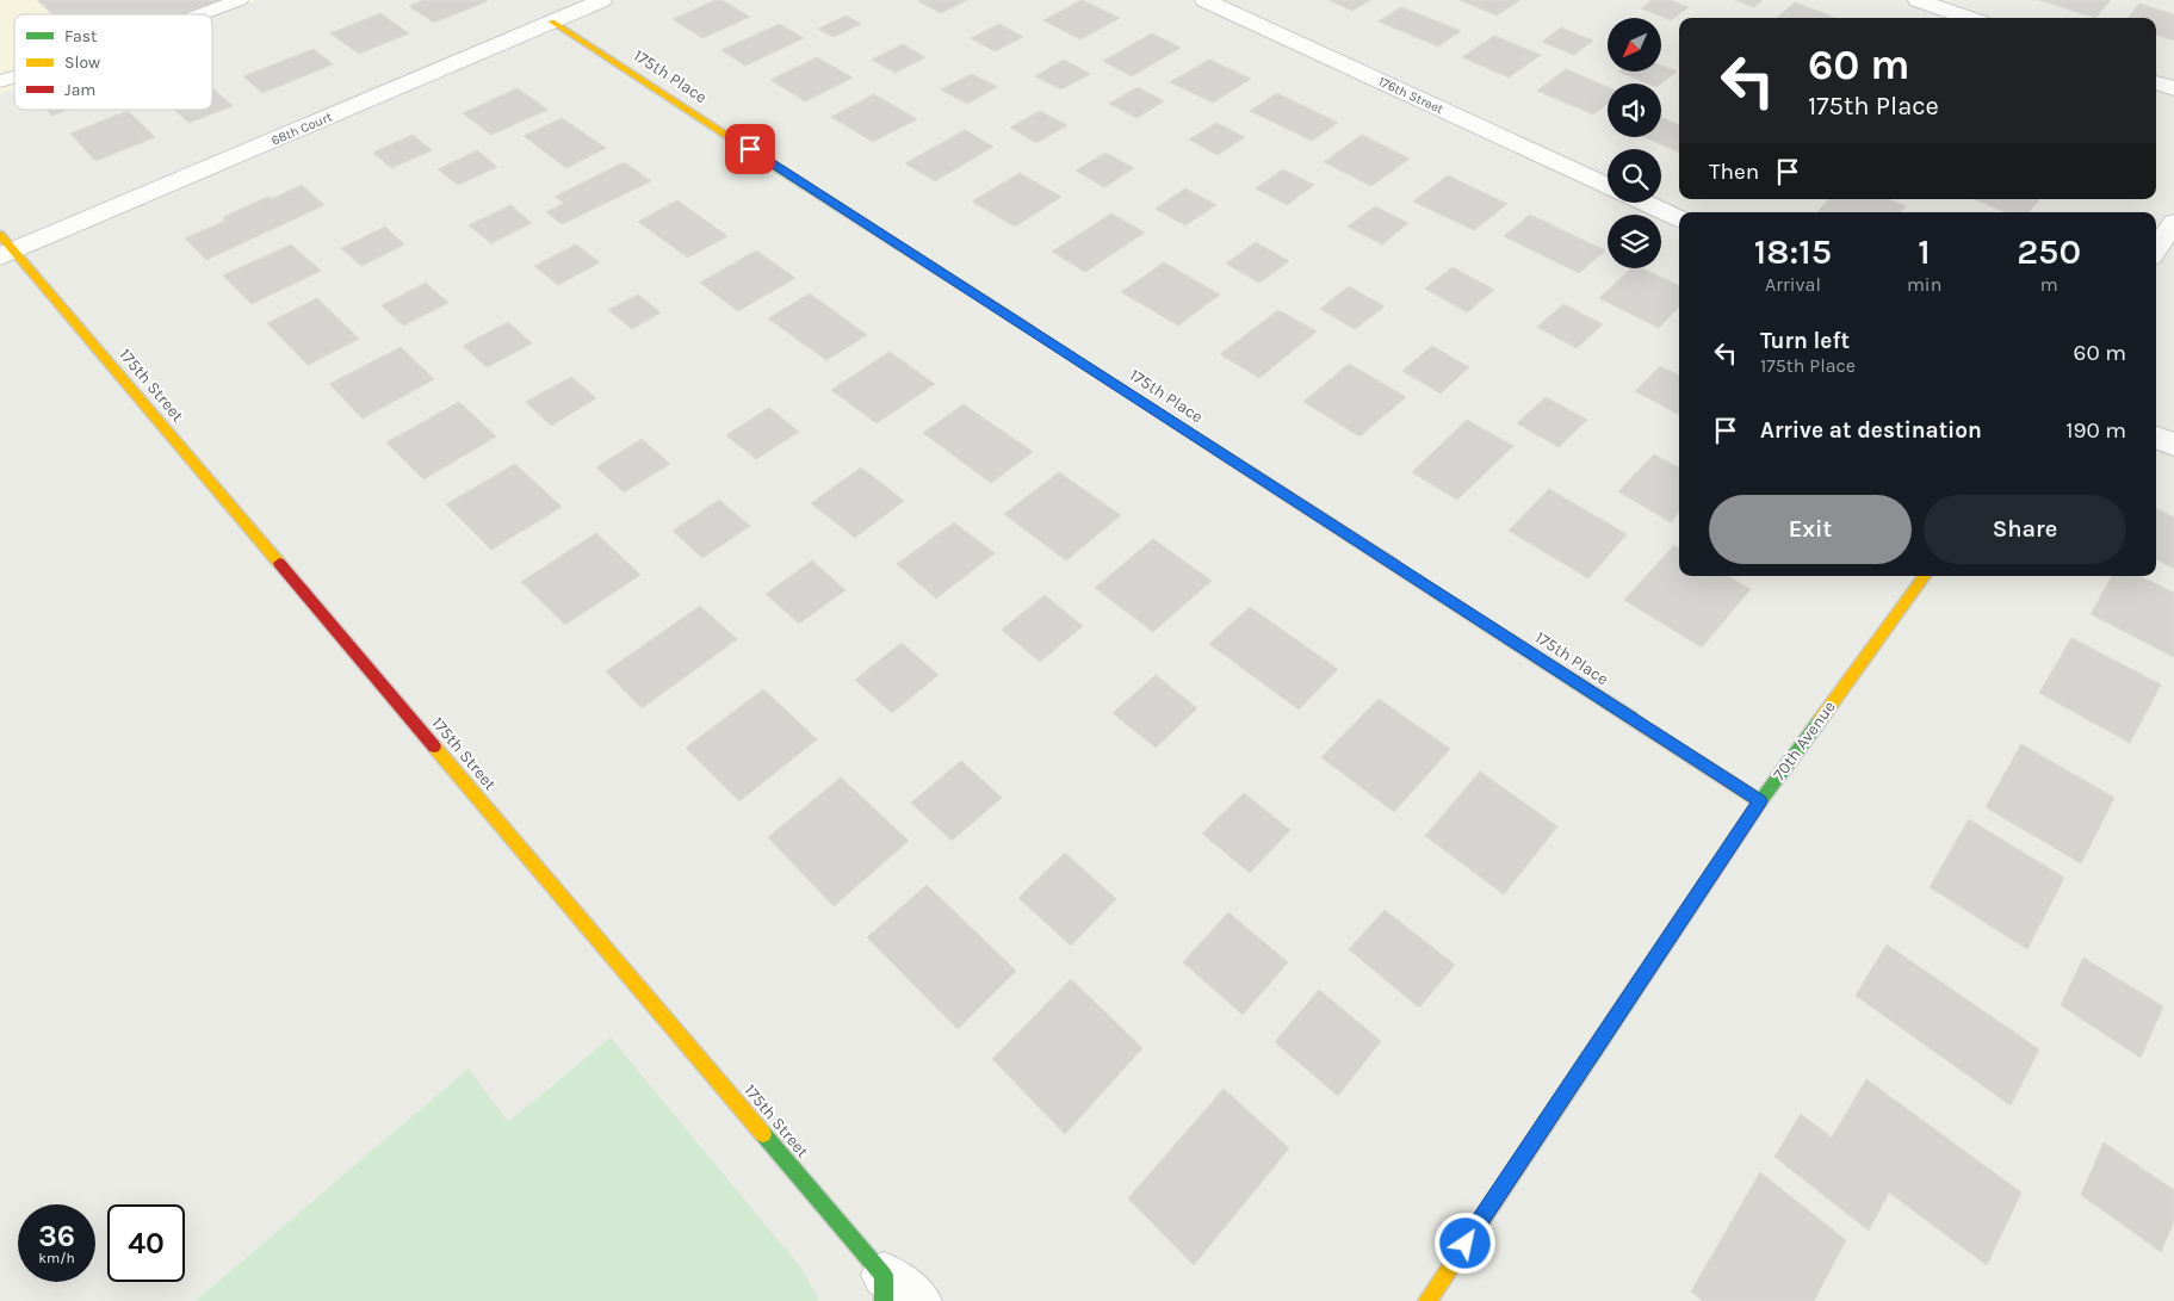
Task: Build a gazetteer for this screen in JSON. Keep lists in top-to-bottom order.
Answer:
{
  "streets": {
    "street": [
      "175th Place",
      "176th Street",
      "68th Court",
      "175th Street",
      "70th Avenue"
    ]
  },
  "crossings": [
    ["175th Place", "68th Court"],
    ["175th Place", "70th Avenue"],
    ["68th Court", "175th Street"]
  ],
  "legend": ["Fast", "Slow", "Jam"],
  "north": "bottom left",
  "page": {
    "turn": ["60 m", "175th Place"],
    "then": "Then",
    "eta": [
      "18:15",
      "Arrival",
      "1",
      "min",
      "250",
      "m"
    ],
    "list": [
      {
        "name": "Turn left",
        "note": "175th Place",
        "value": "60 m"
      },
      {
        "name": "Arrive at destination",
        "value": "190 m"
      }
    ],
    "buttons": ["Exit", "Share"],
    "speed": "36 km/h",
    "limit": "40"
  }
}
